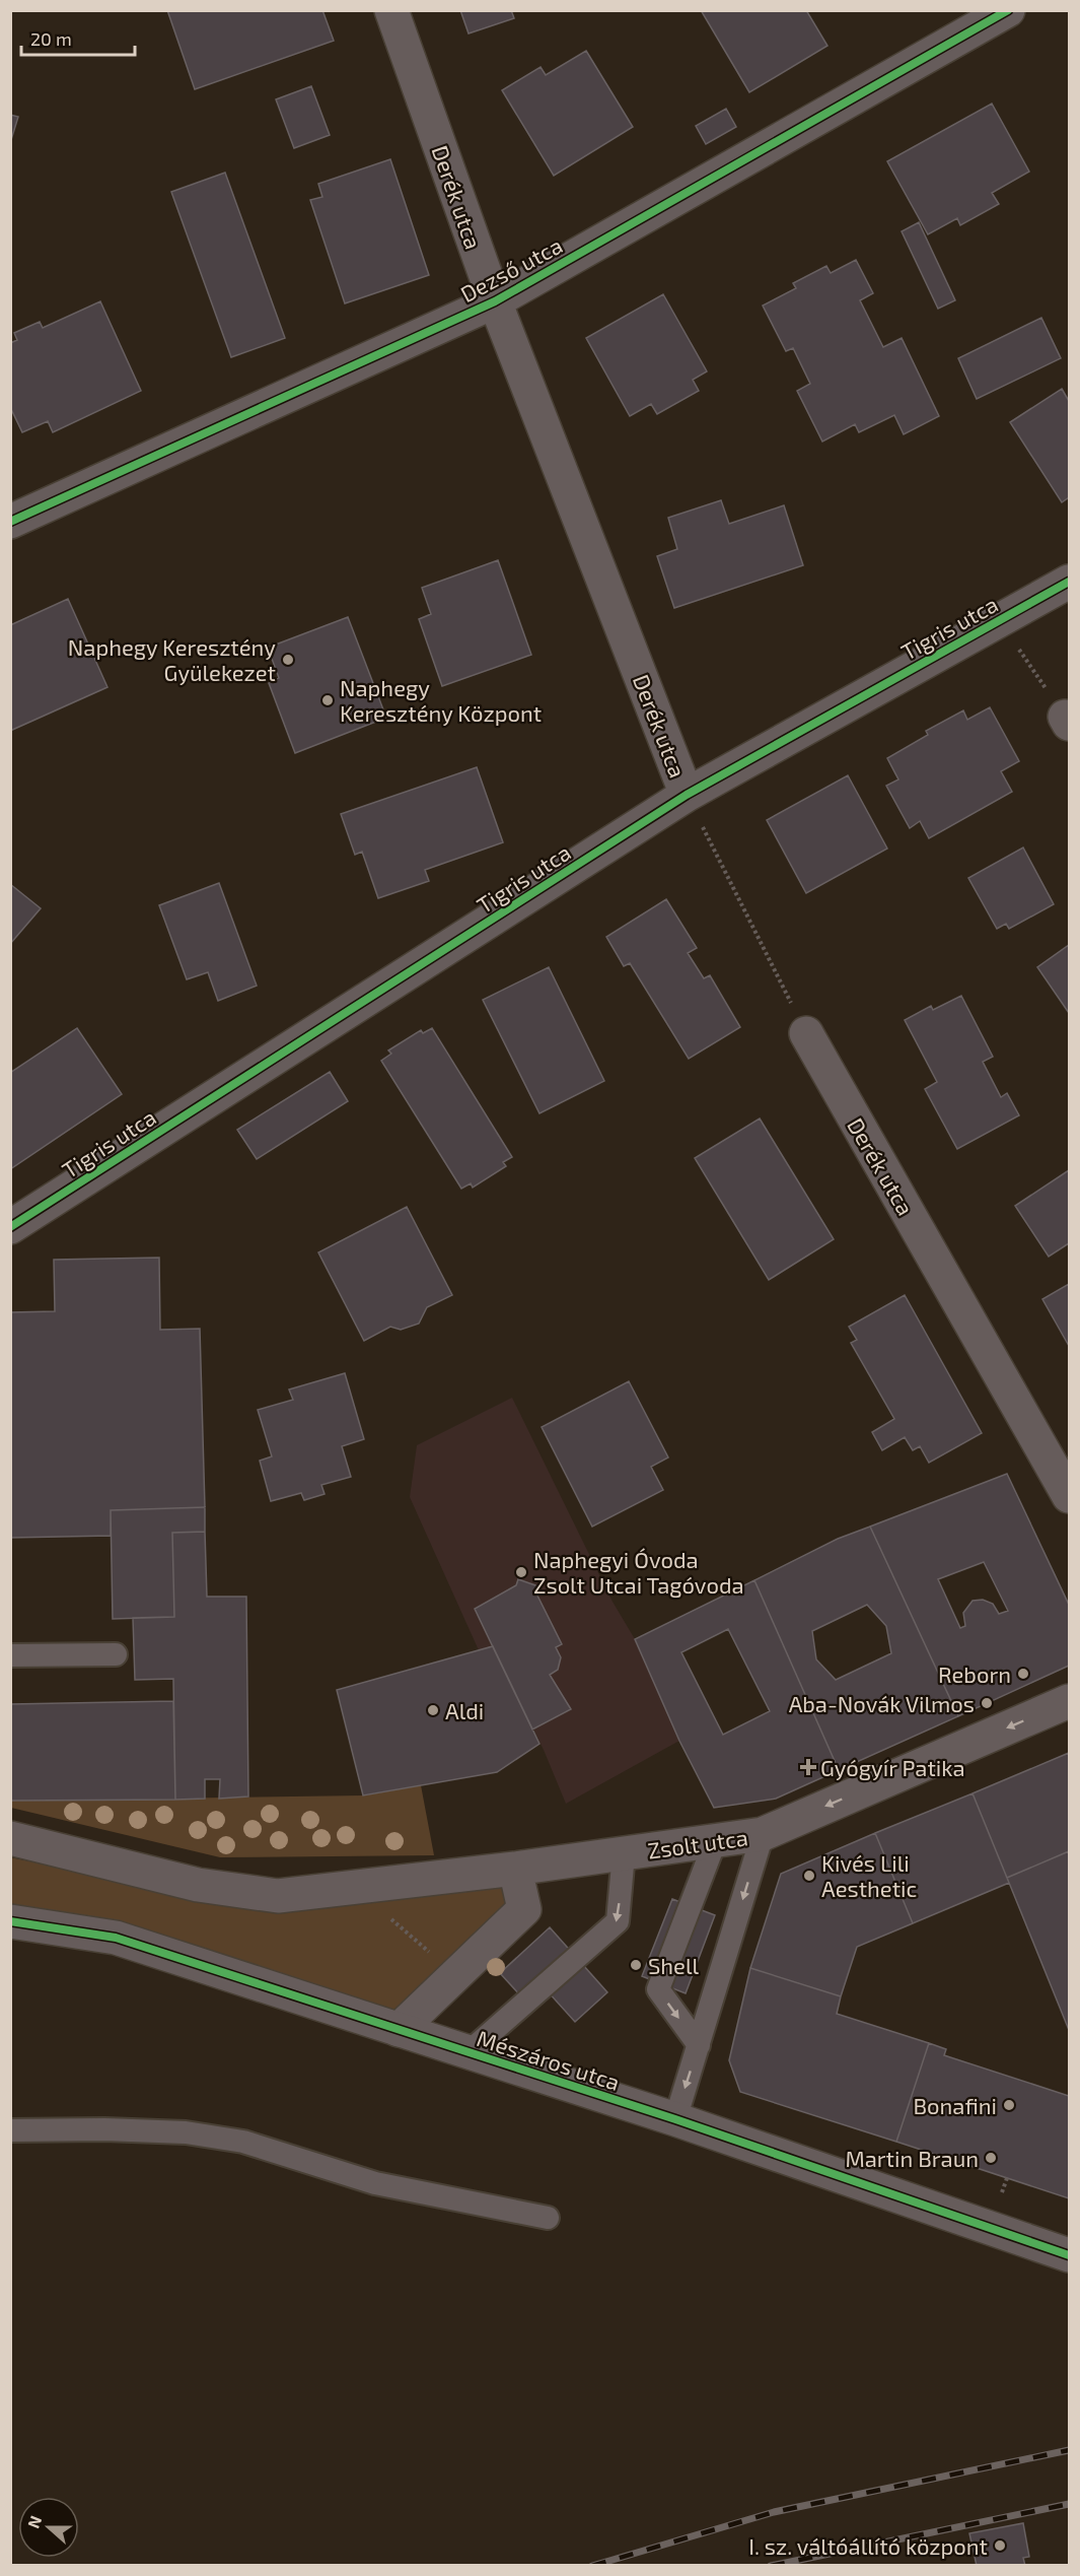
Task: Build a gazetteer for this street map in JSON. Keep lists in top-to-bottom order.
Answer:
{
  "streets": {
    "street": [
      "Derék utca",
      "Dezső utca",
      "Tigris utca",
      "Zsolt utca",
      "Mészáros utca"
    ]
  },
  "crossings": [
    ["Derék utca", "Dezső utca"],
    ["Derék utca", "Tigris utca"]
  ],
  "one_way": ["Zsolt utca"],
  "places": {
    "other": [
      "Naphegy Keresztény Gyülekezet",
      "Naphegy Keresztény Központ",
      "Naphegyi Óvoda Zsolt Utcai Tagóvoda",
      "Reborn",
      "Aba-Novák Vilmos",
      "Aldi",
      "Kivés Lili Aesthetic",
      "Shell",
      "Bonafini",
      "Martin Braun",
      "I. sz. váltóállító központ"
    ],
    "health": ["Gyógyír Patika"]
  },
  "scale_bar": "20 m",
  "north": "left"
}
